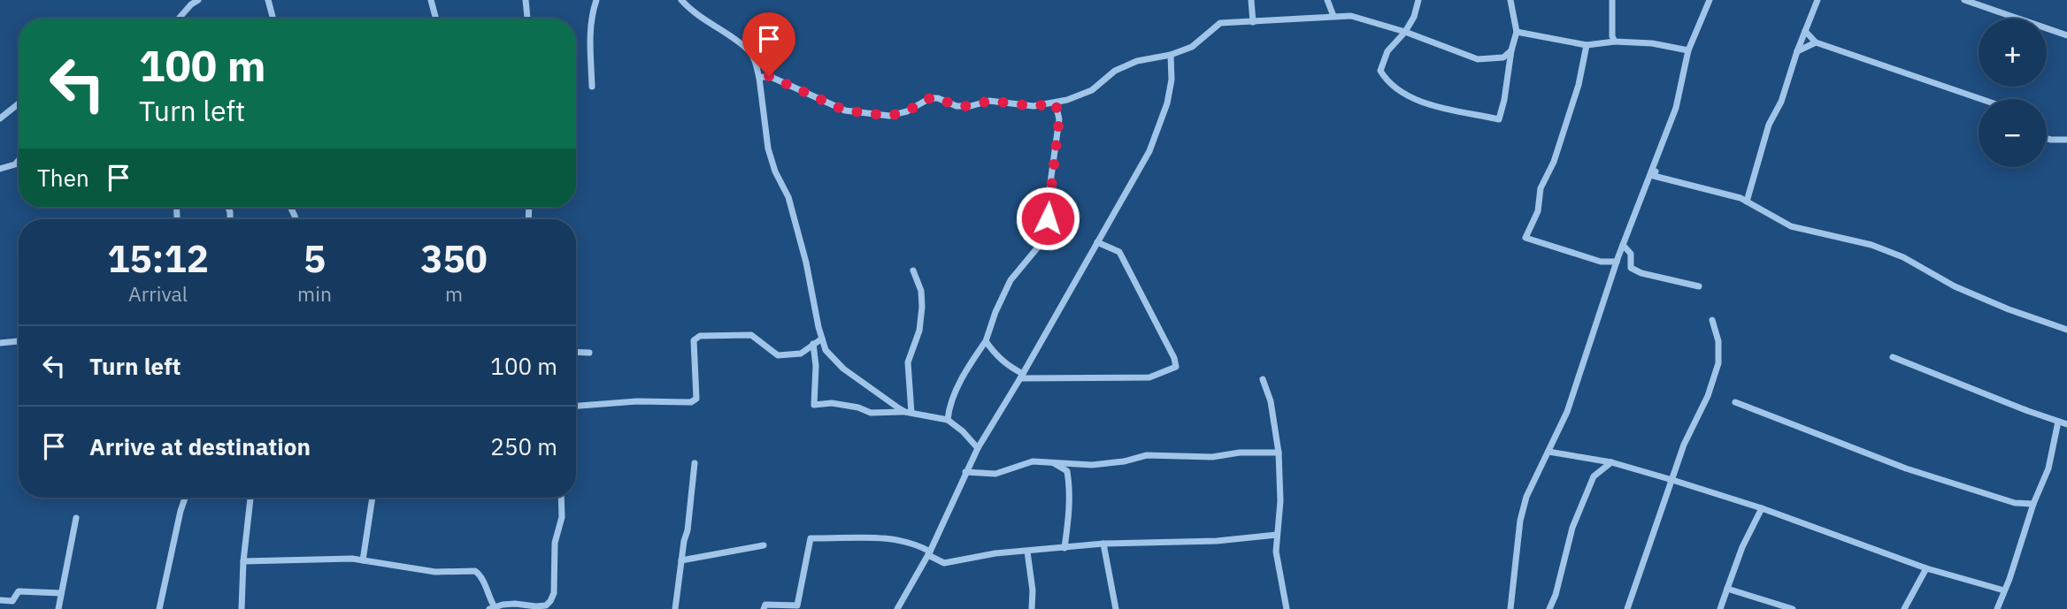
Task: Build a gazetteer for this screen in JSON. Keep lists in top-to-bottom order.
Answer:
{
  "page": {
    "map_buttons": ["+", "−"],
    "turn": ["100 m", "Turn left"],
    "then": "Then",
    "eta": [
      "15:12",
      "Arrival",
      "5",
      "min",
      "350",
      "m"
    ],
    "list": [
      {
        "name": "Turn left",
        "value": "100 m"
      },
      {
        "name": "Arrive at destination",
        "value": "250 m"
      }
    ]
  }
}
